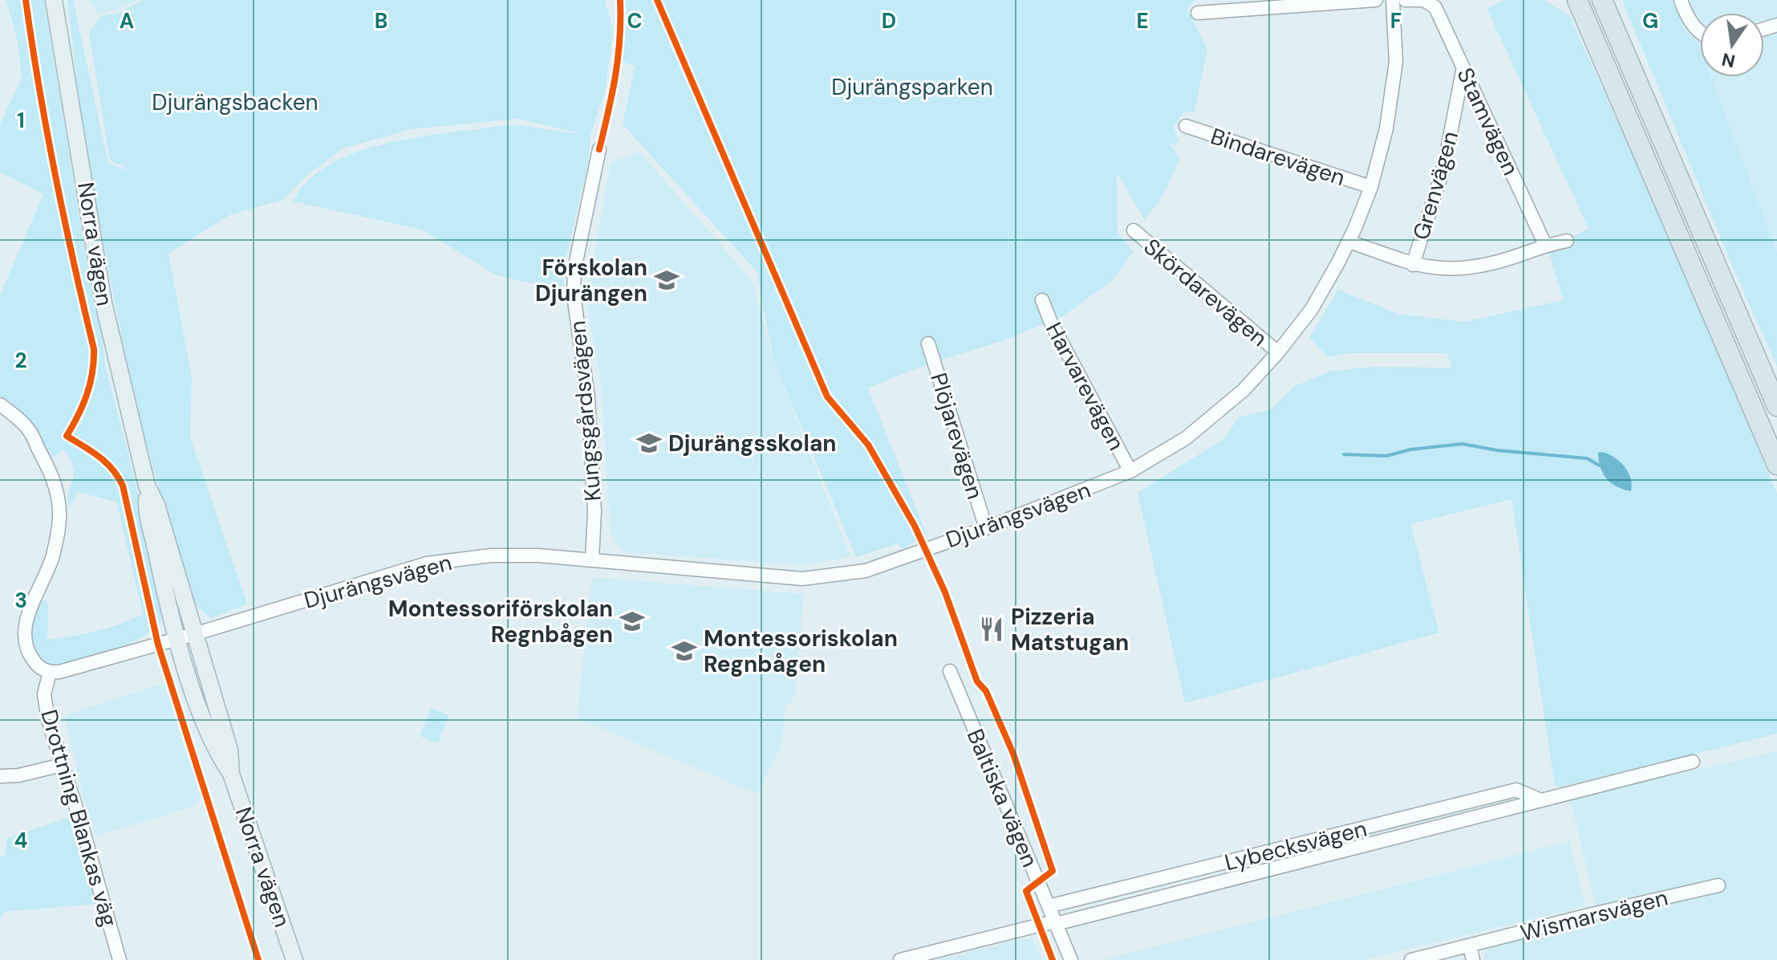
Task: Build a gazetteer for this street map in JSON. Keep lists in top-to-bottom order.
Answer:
{
  "streets": {
    "main road": ["Norra vägen"],
    "street": [
      "Stamvägen",
      "Bindarevägen",
      "Grenvägen",
      "Skördarevägen",
      "Harvarevägen",
      "Kungsgårdsvägen",
      "Plöjarevägen",
      "Djurängsvägen",
      "Baltiska vägen",
      "Drottning Blankas väg",
      "Lybecksvägen",
      "Wismarsvägen"
    ]
  },
  "crossings": [
    ["Stamvägen", "Grenvägen"],
    ["Stamvägen", "Djurängsvägen"],
    ["Bindarevägen", "Djurängsvägen"],
    ["Norra vägen", "Djurängsvägen"],
    ["Skördarevägen", "Djurängsvägen"],
    ["Harvarevägen", "Djurängsvägen"],
    ["Kungsgårdsvägen", "Djurängsvägen"],
    ["Plöjarevägen", "Djurängsvägen"],
    ["Baltiska vägen", "Lybecksvägen"]
  ],
  "parks": ["Djurängsparken", "Djurängsbacken"],
  "places": {
    "school or university": [
      "Förskolan Djurängen",
      "Djurängsskolan",
      "Montessoriförskolan Regnbågen",
      "Montessoriskolan Regnbågen"
    ],
    "restaurant": ["Pizzeria Matstugan"]
  },
  "north": "bottom",
  "grid": {
    "columns": [
      "A",
      "B",
      "C",
      "D",
      "E",
      "F",
      "G"
    ],
    "rows": [
      "1",
      "2",
      "3",
      "4"
    ]
  }
}
